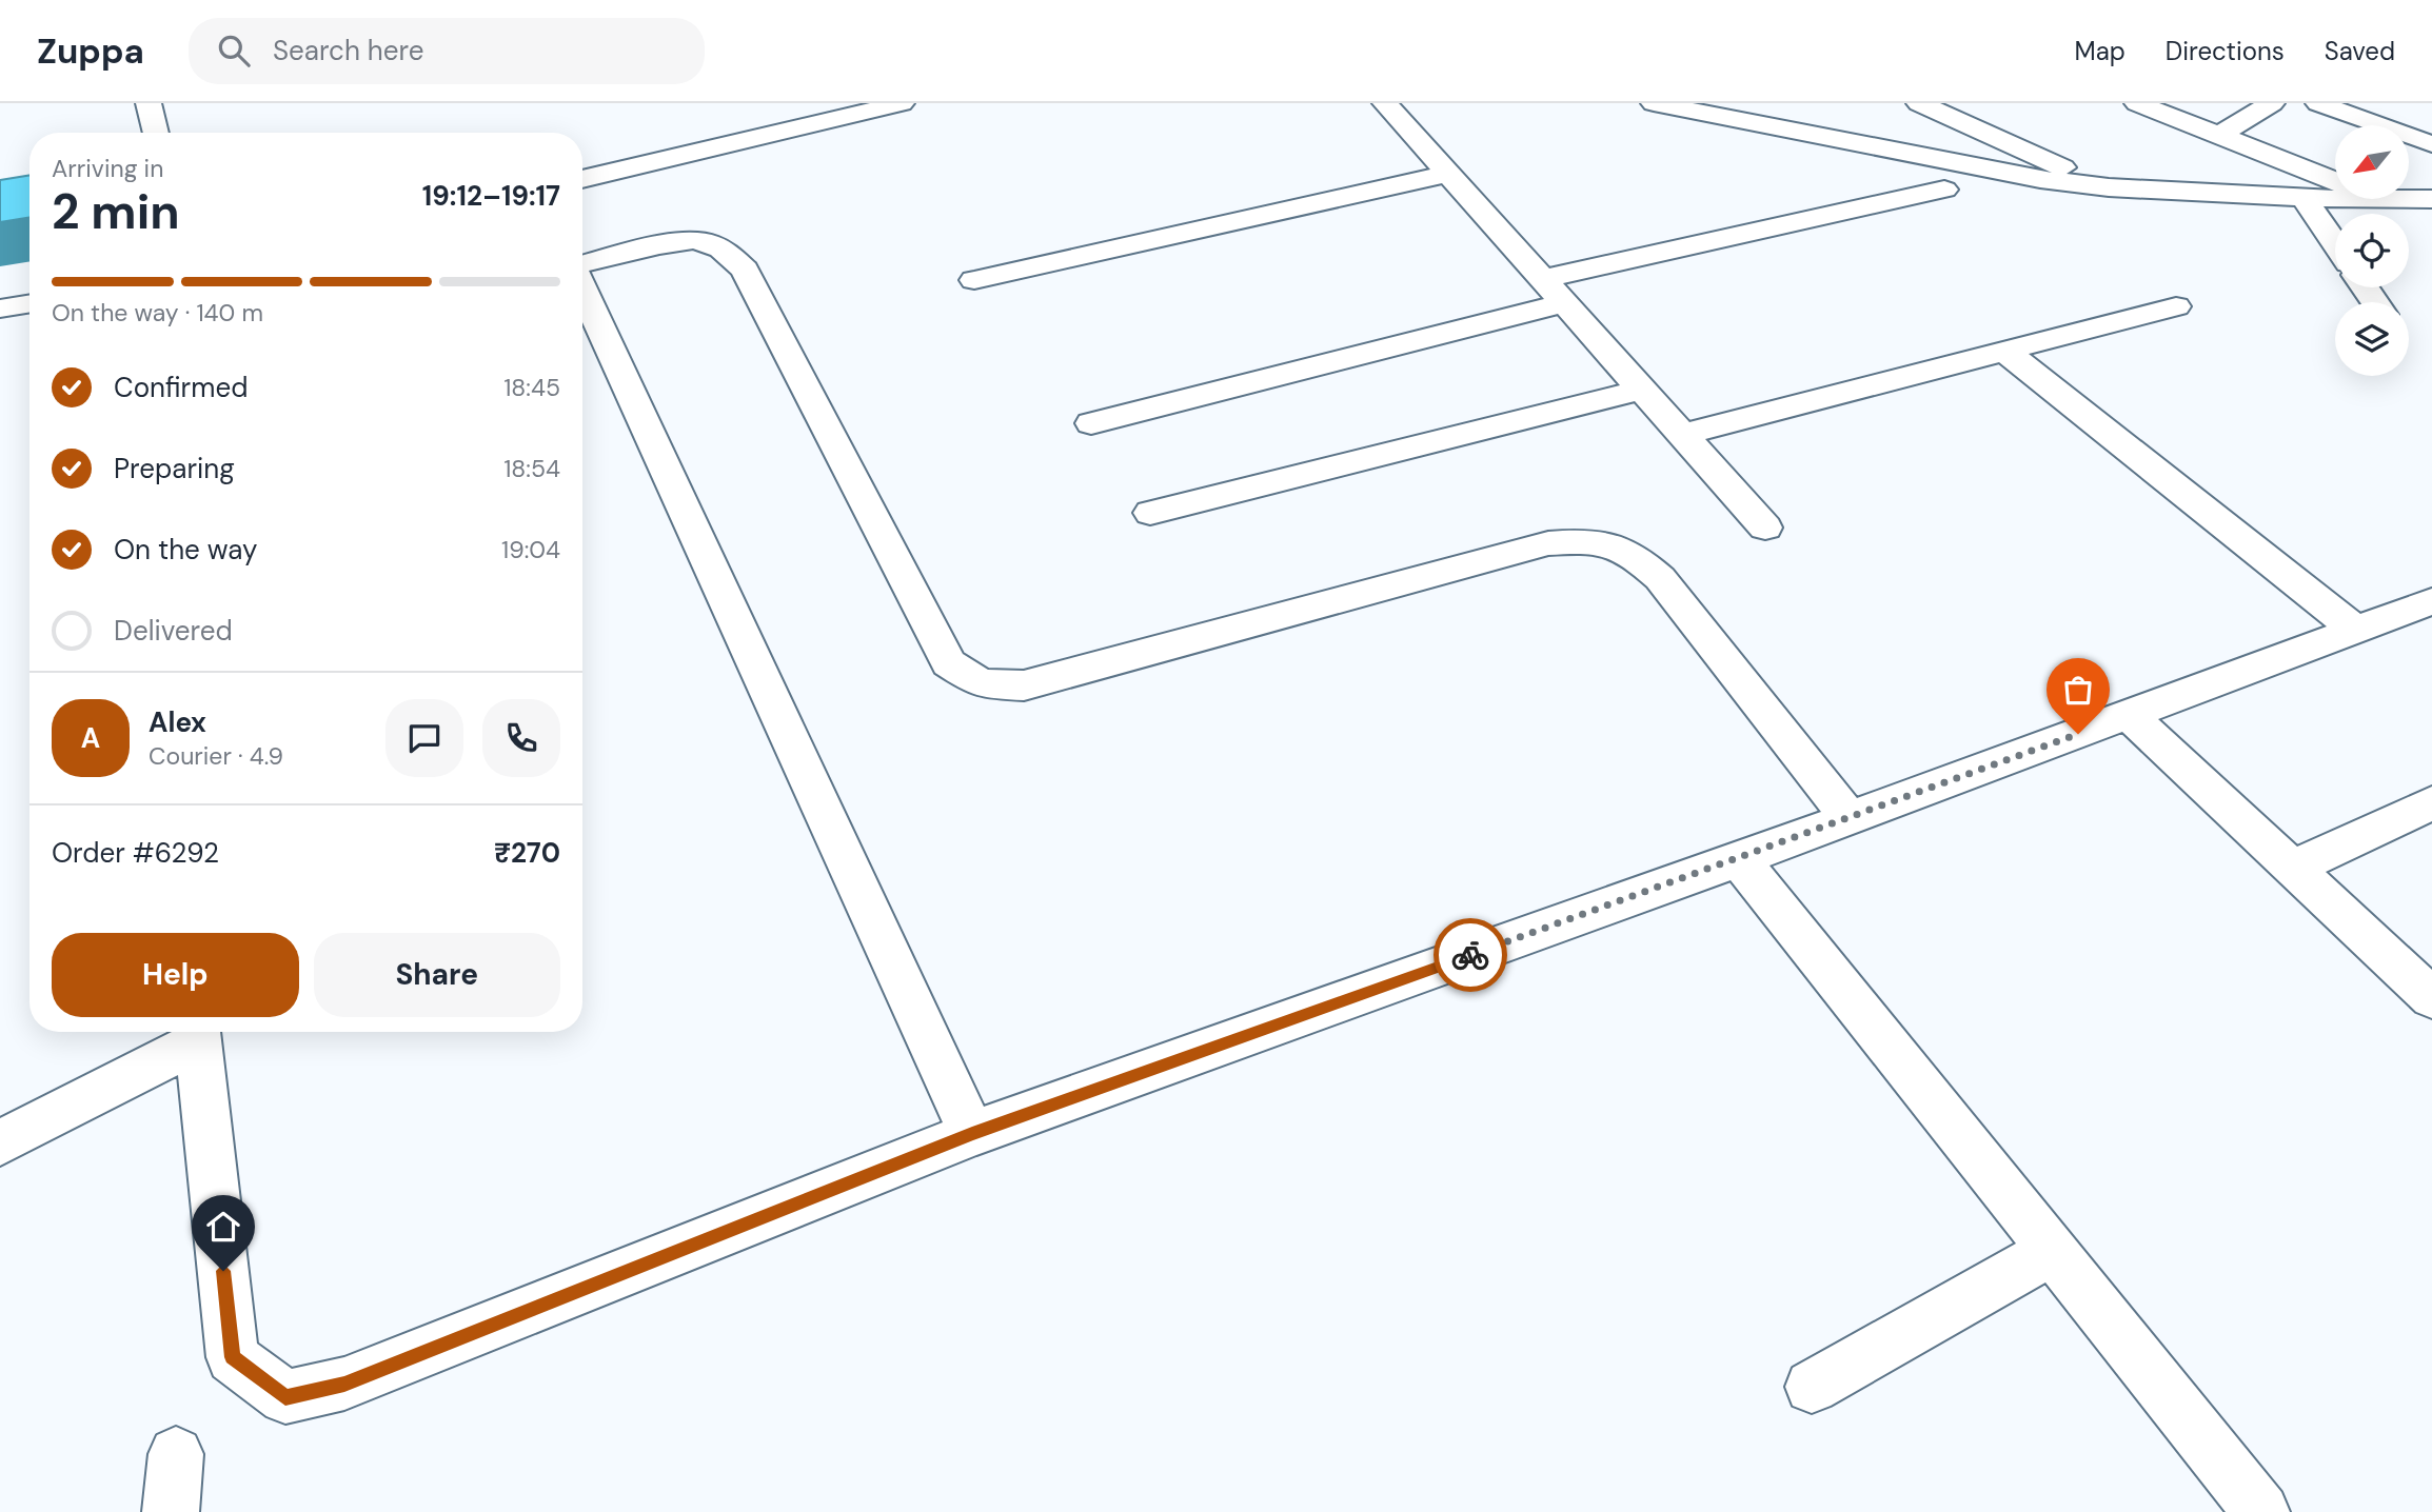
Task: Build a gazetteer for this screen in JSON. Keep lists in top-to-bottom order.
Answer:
{
  "north": "bottom left",
  "page": {
    "header": "Zuppa",
    "search": "Search here",
    "nav": ["Map", "Directions", "Saved"],
    "heading": ["2 min", "Arriving in", "19:12–19:17"],
    "panel": [
      "Alex",
      "Courier · 4.9",
      "Order #6292",
      "₹270"
    ],
    "bar": "On the way · 140 m",
    "list": [
      ["Confirmed", "18:45"],
      ["Preparing", "18:54"],
      ["On the way", "19:04"],
      "Delivered"
    ],
    "round": "A",
    "buttons": ["Help", "Share"]
  }
}
